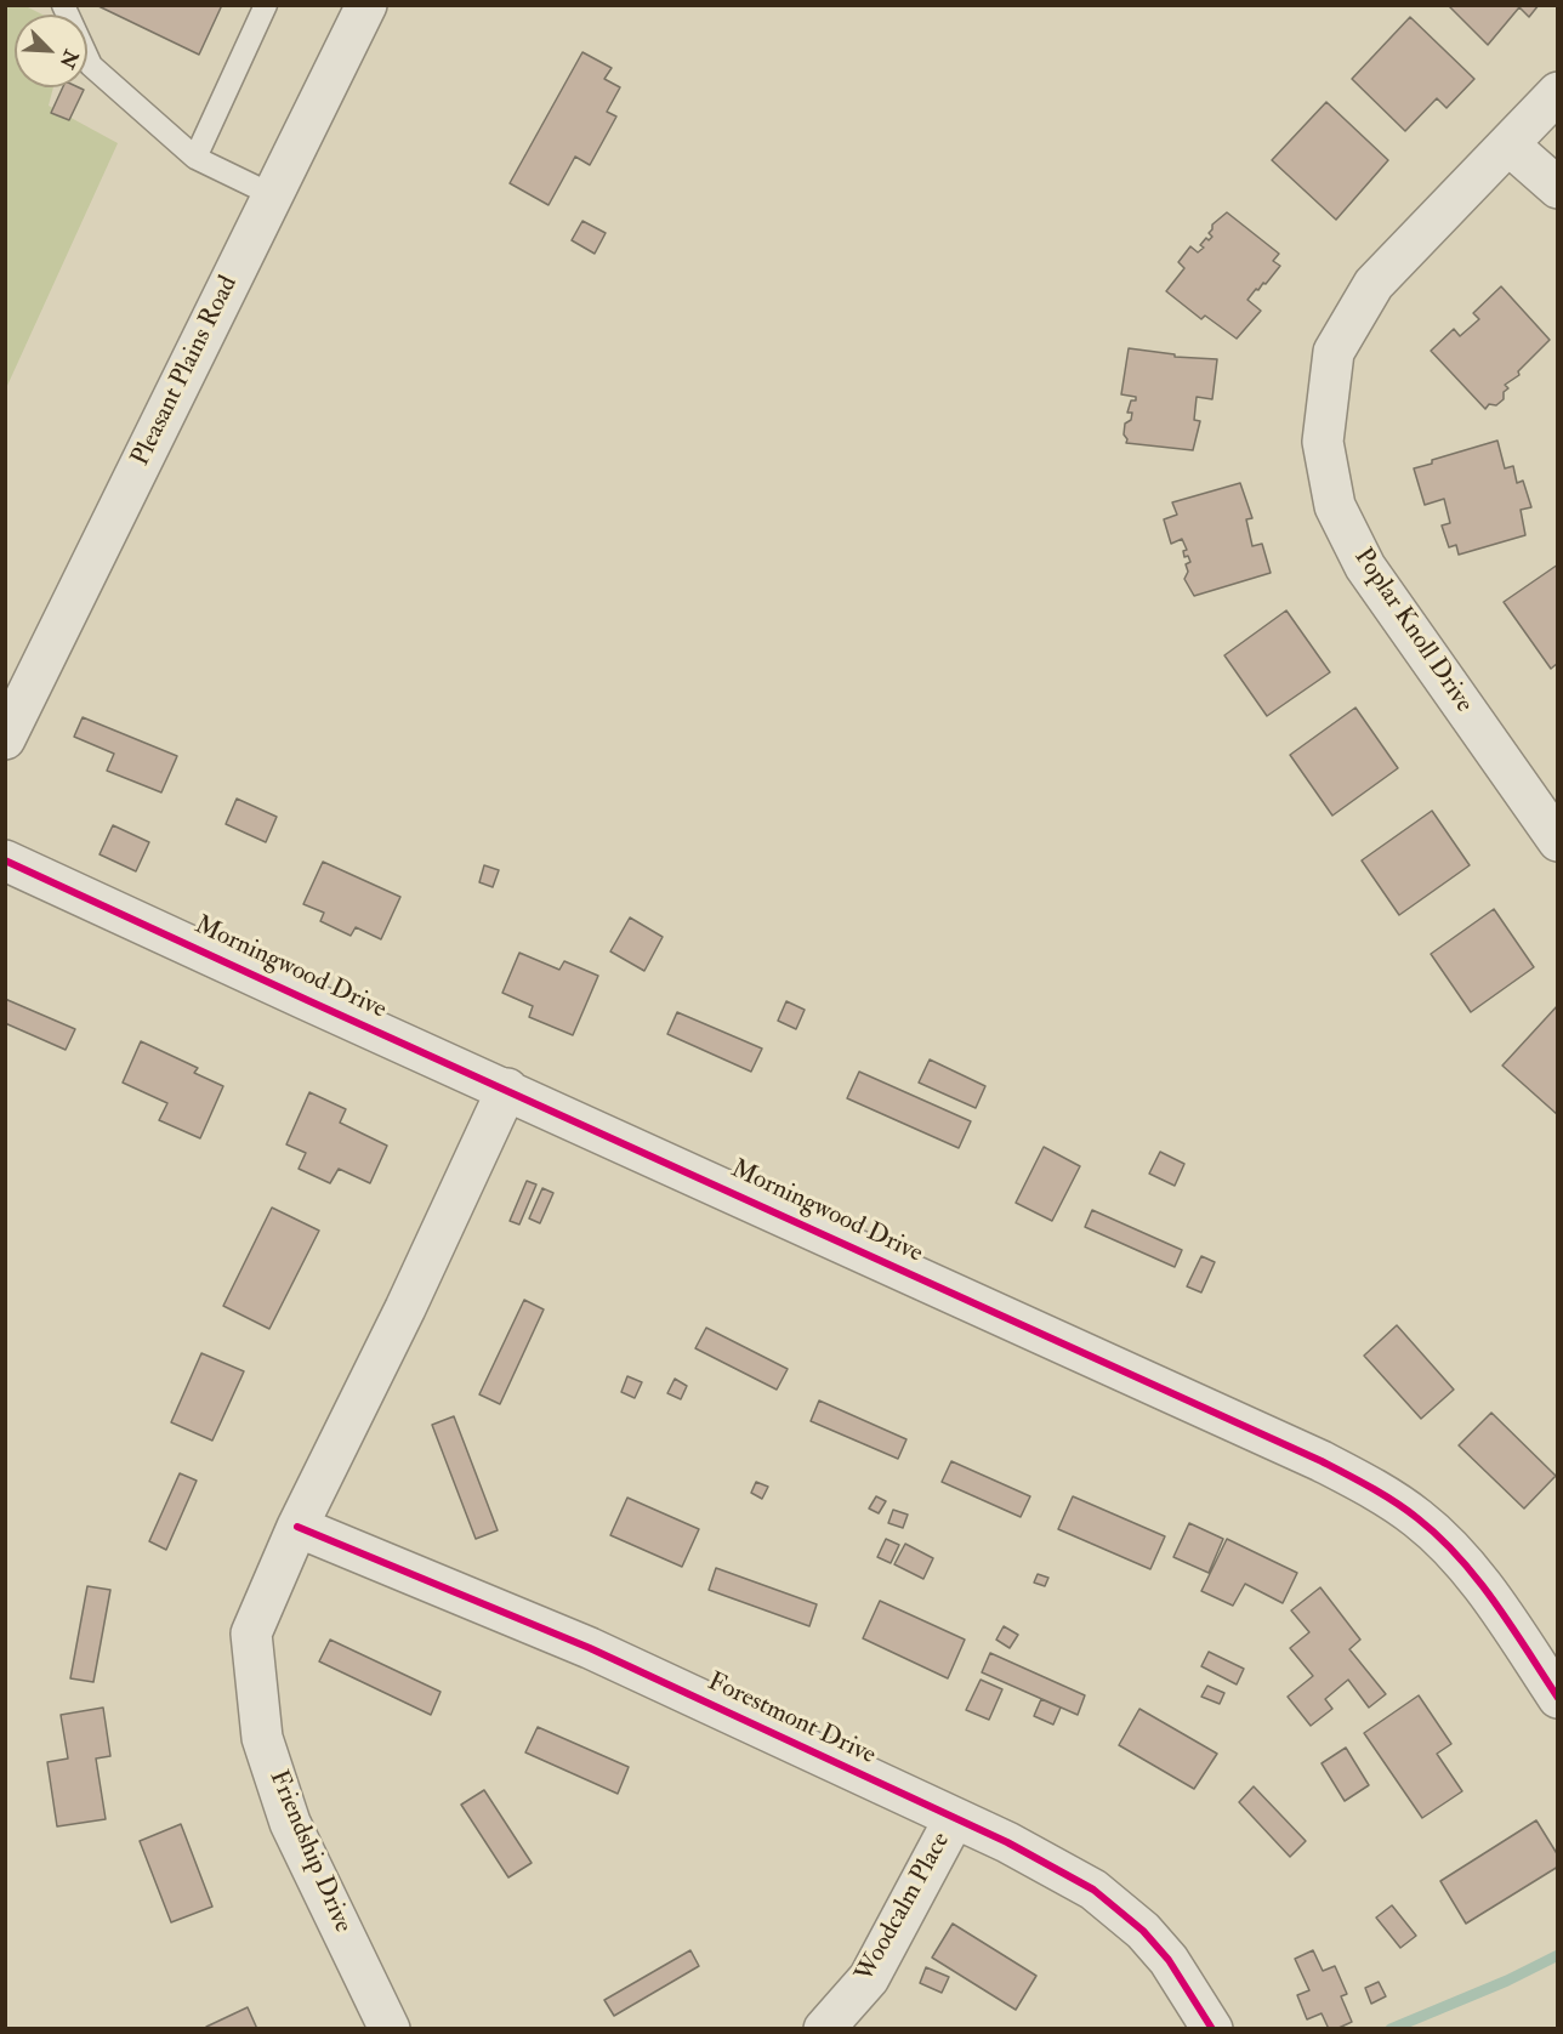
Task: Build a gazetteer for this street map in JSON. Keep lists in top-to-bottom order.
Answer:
{
  "streets": {
    "street": [
      "Pleasant Plains Road",
      "Poplar Knoll Drive",
      "Morningwood Drive",
      "Forestmont Drive",
      "Friendship Drive",
      "Woodcalm Place"
    ]
  },
  "crossings": [
    ["Morningwood Drive", "Friendship Drive"],
    ["Forestmont Drive", "Friendship Drive"],
    ["Forestmont Drive", "Woodcalm Place"]
  ],
  "north": "bottom right"
}
